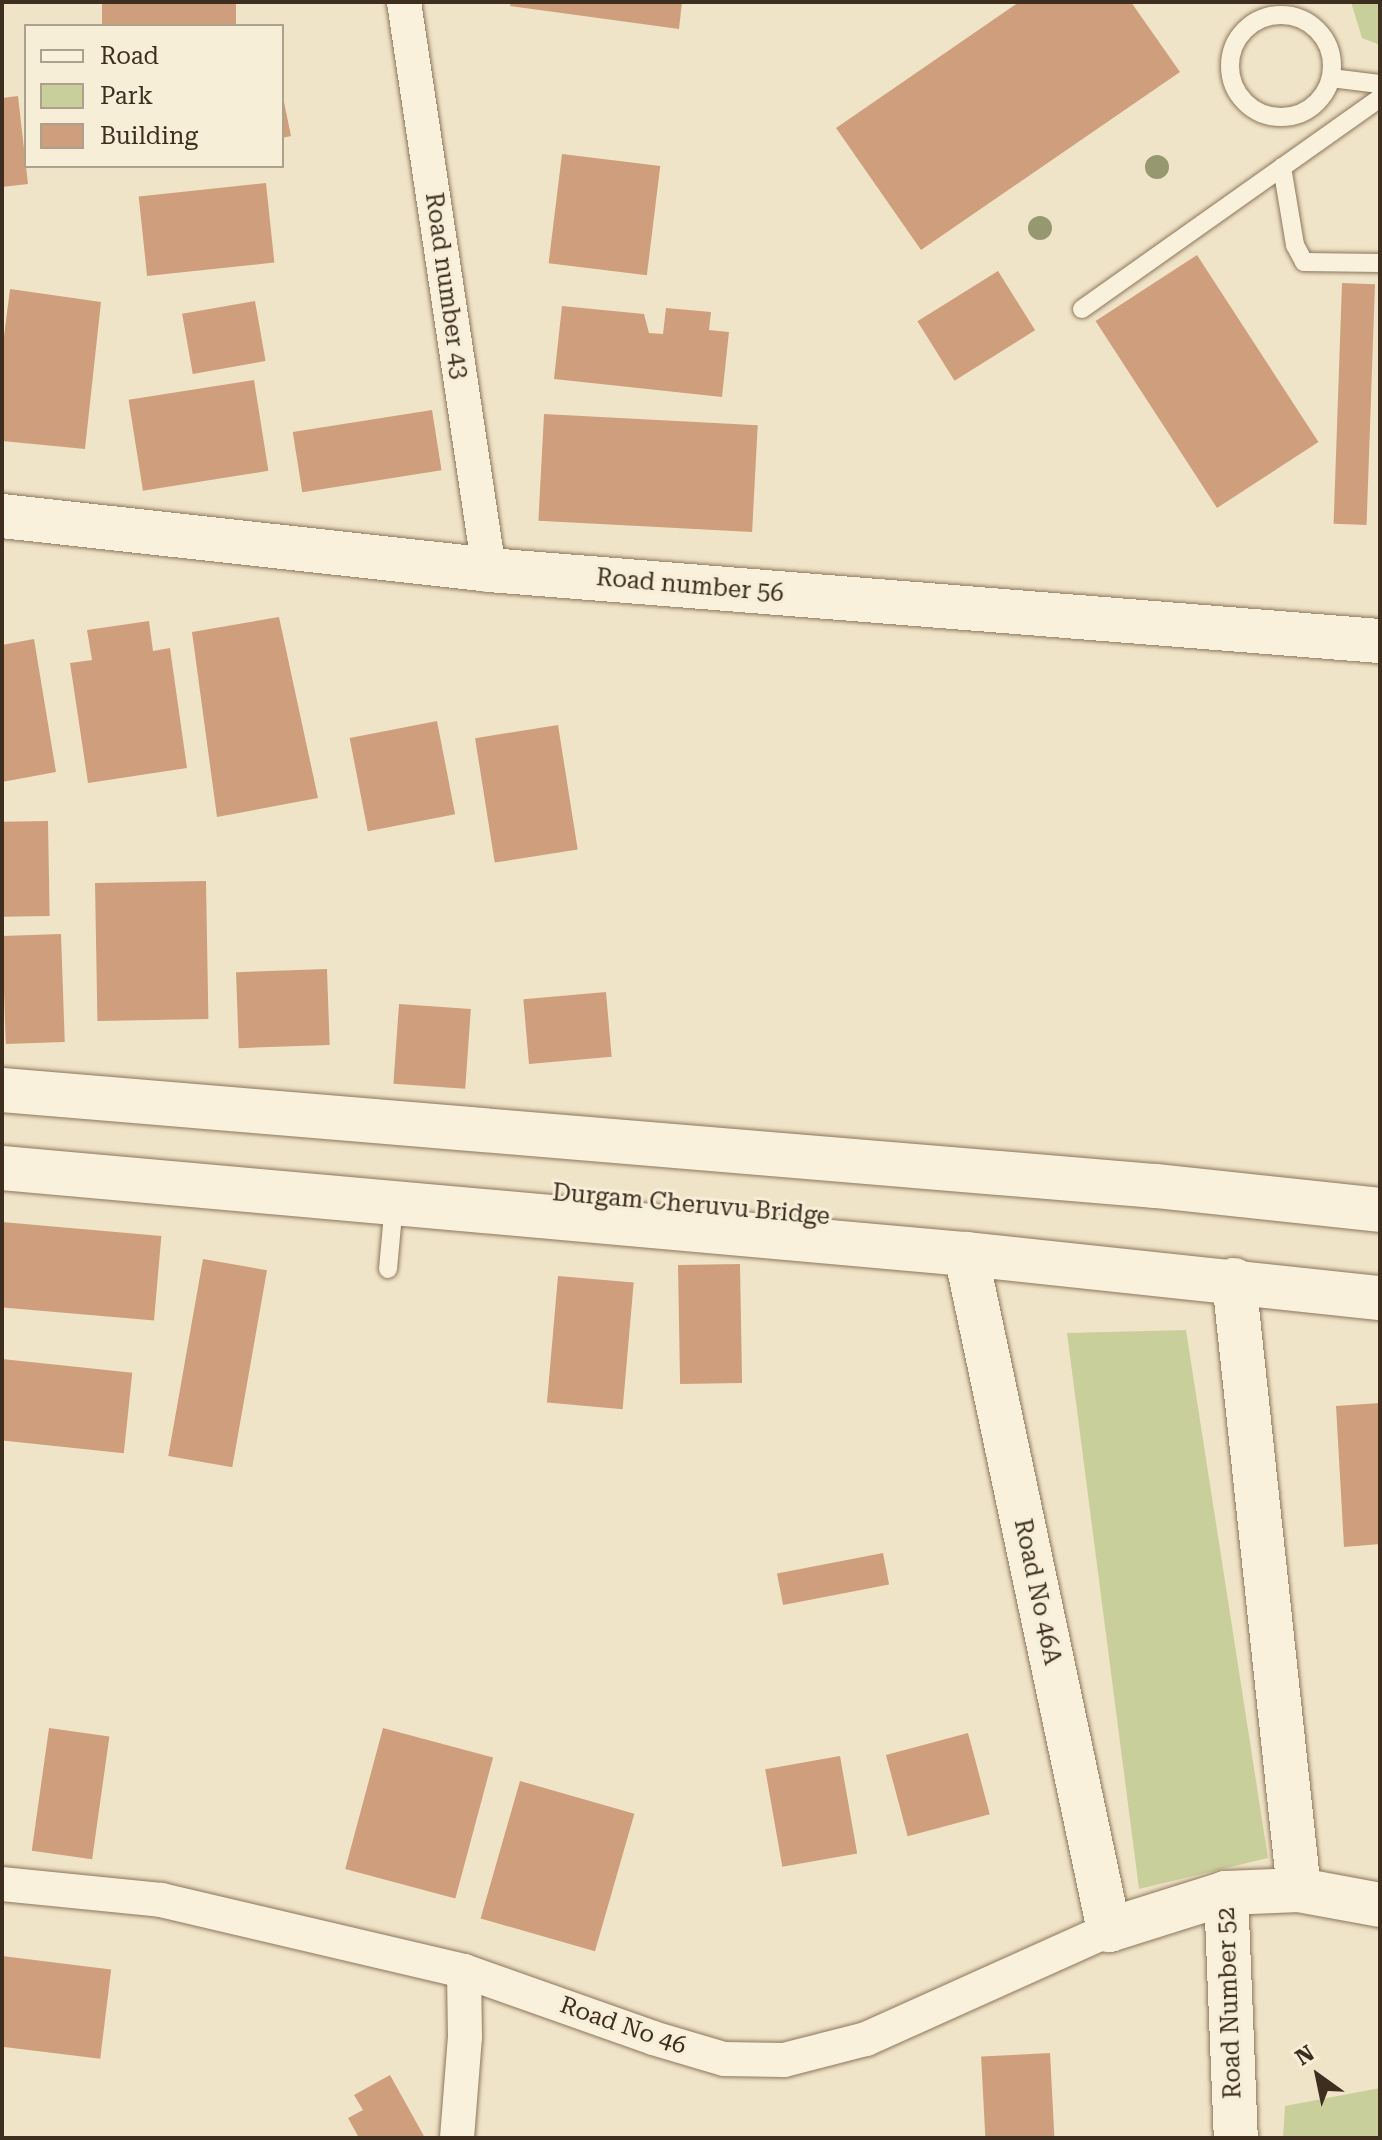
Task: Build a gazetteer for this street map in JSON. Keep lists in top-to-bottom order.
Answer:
{
  "streets": {
    "main road": [
      "Road number 56",
      "Durgam Cheruvu Bridge",
      "Road No 46A",
      "Road Number 52",
      "Road No 46"
    ],
    "street": ["Road number 43"]
  },
  "crossings": [
    ["Road number 43", "Road number 56"],
    ["Road No 46A", "Road No 46"],
    ["Road Number 52", "Road No 46"]
  ],
  "legend": ["Road", "Park", "Building"],
  "north": "top left"
}
